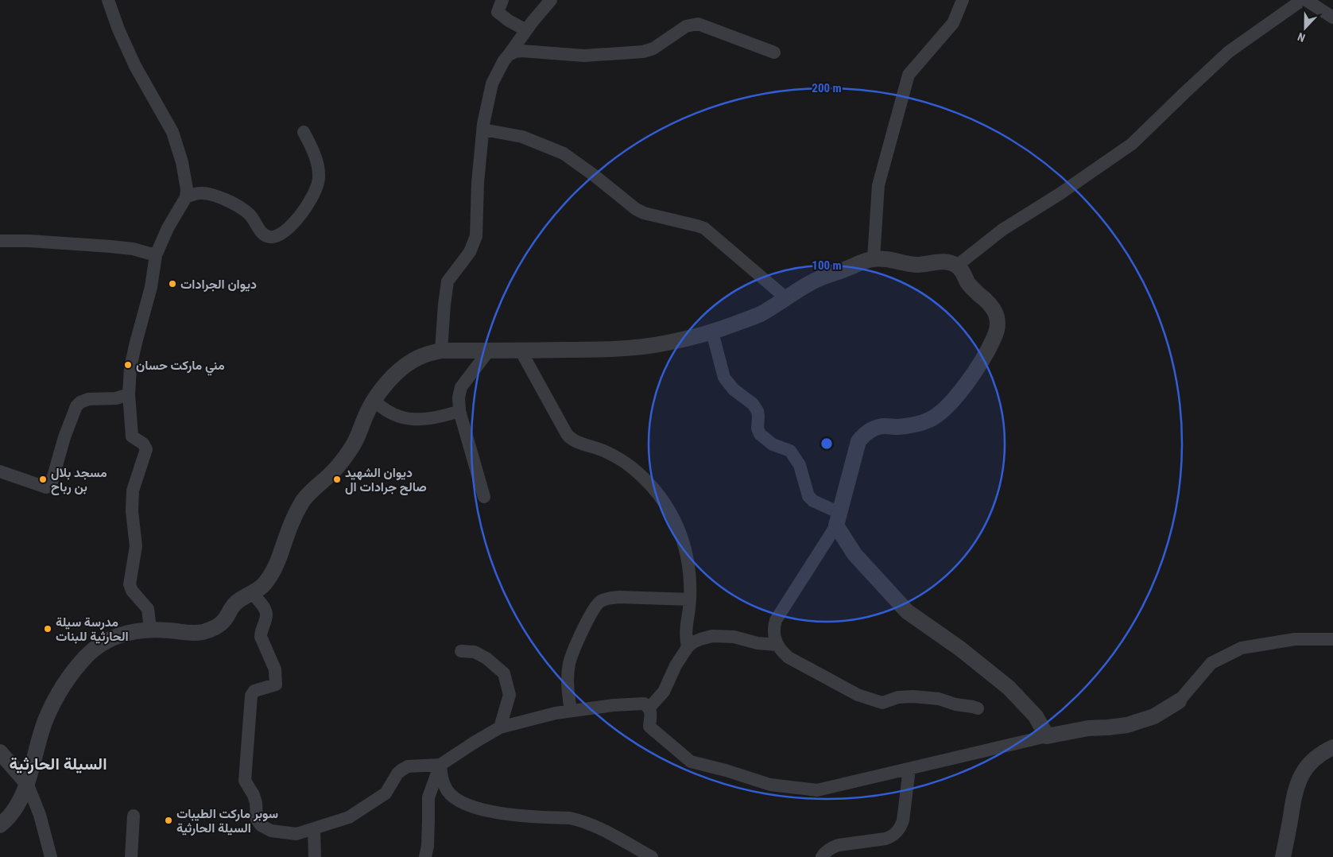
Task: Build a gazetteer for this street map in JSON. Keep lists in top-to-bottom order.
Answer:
{
  "districts": ["السيلة الحارثية"],
  "places": [
    "ديوان الجرادات",
    "مني ماركت حسان",
    "مسجد بلال بن رباح",
    "ديوان الشهيد صالح جرادات ال",
    "مدرسة سيلة الحارثية للبنات",
    "سوبر ماركت الطيبات السيلة الحارثية"
  ],
  "north": "bottom",
  "rings": ["200 m", "100 m"]
}
